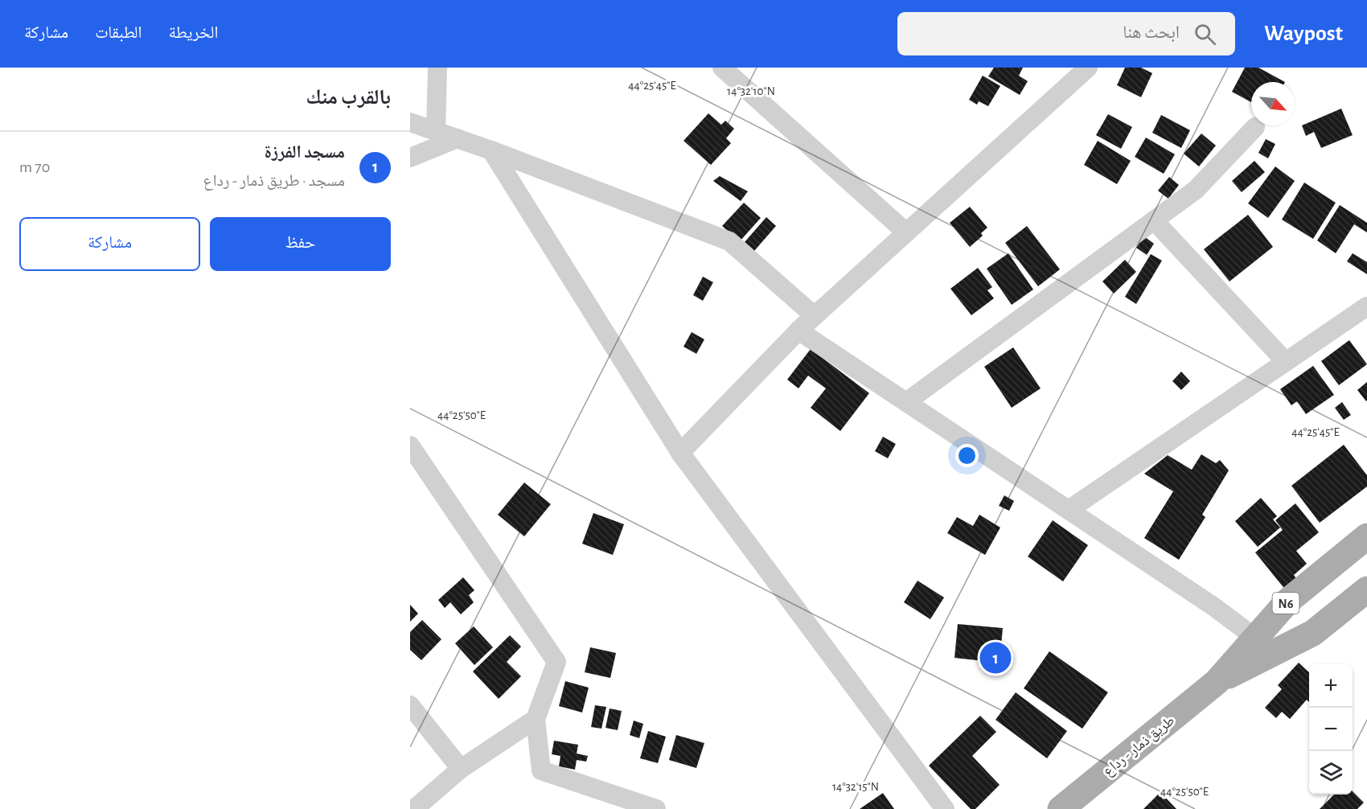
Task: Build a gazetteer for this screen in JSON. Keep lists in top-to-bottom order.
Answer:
{
  "streets": {
    "main road": ["N6", "طريق ذمار - رداع"]
  },
  "crossings": [
    ["N6", "طريق ذمار - رداع"]
  ],
  "north": "bottom right",
  "page": {
    "header": "Waypost",
    "search": "ابحث هنا",
    "nav": ["الخريطة", "الطبقات", "مشاركة"],
    "heading": "بالقرب منك",
    "list": [
      {
        "mark": "1",
        "name": "مسجد الفرزة",
        "note": "مسجد · طريق ذمار - رداع",
        "value": "70 m"
      }
    ],
    "buttons": ["حفظ", "مشاركة"],
    "pins": "1",
    "map_buttons": ["+", "−"]
  },
  "coordinates": [
    "44°25'45\"E",
    "14°32'10\"N",
    "44°25'50\"E",
    "14°32'15\"N"
  ]
}
